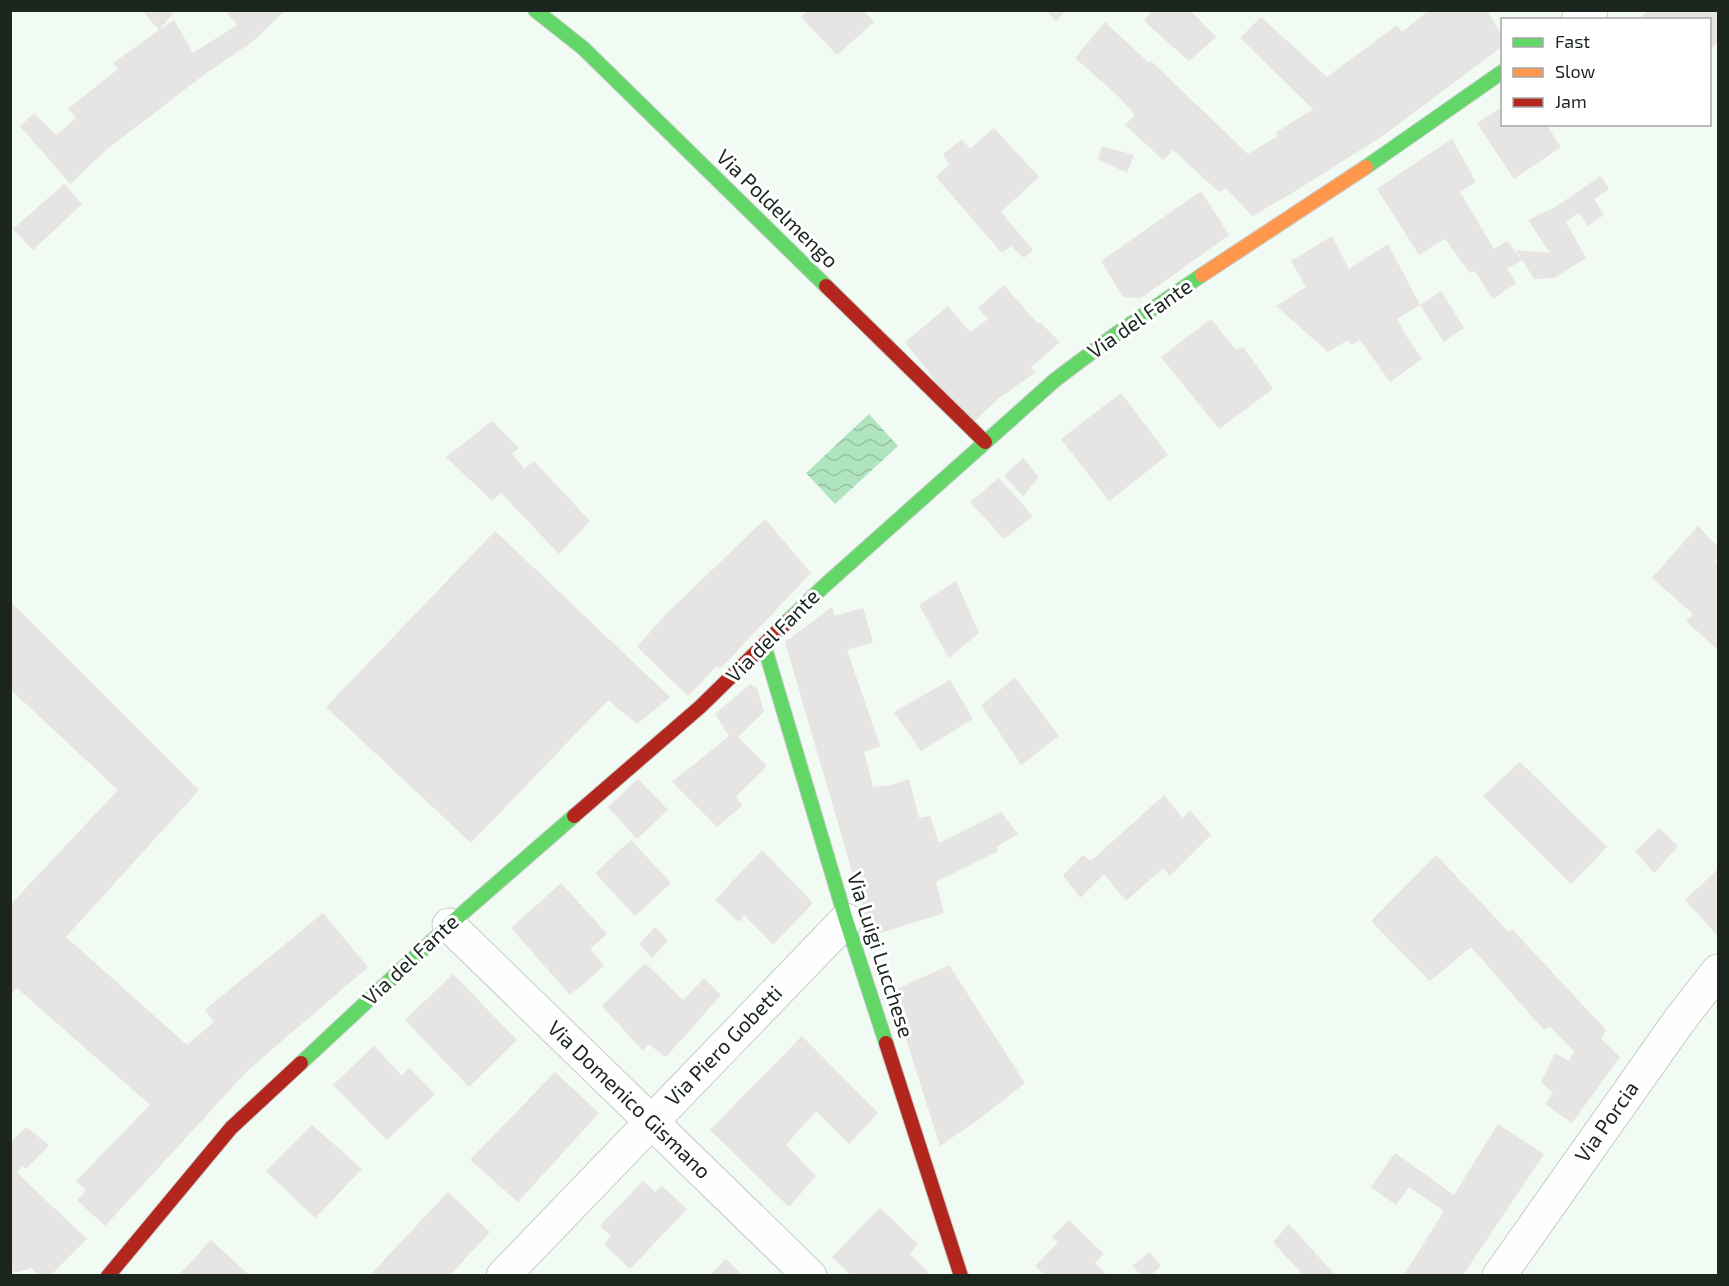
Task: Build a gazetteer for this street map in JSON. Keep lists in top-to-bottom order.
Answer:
{
  "streets": {
    "street": [
      "Via Poldelmengo",
      "Via del Fante",
      "Via Luigi Lucchese",
      "Via Piero Gobetti",
      "Via Domenico Gismano",
      "Via Porcia"
    ]
  },
  "crossings": [
    ["Via Poldelmengo", "Via del Fante"],
    ["Via del Fante", "Via Luigi Lucchese"],
    ["Via del Fante", "Via Domenico Gismano"],
    ["Via Luigi Lucchese", "Via Piero Gobetti"],
    ["Via Piero Gobetti", "Via Domenico Gismano"]
  ],
  "legend": ["Fast", "Slow", "Jam"]
}
